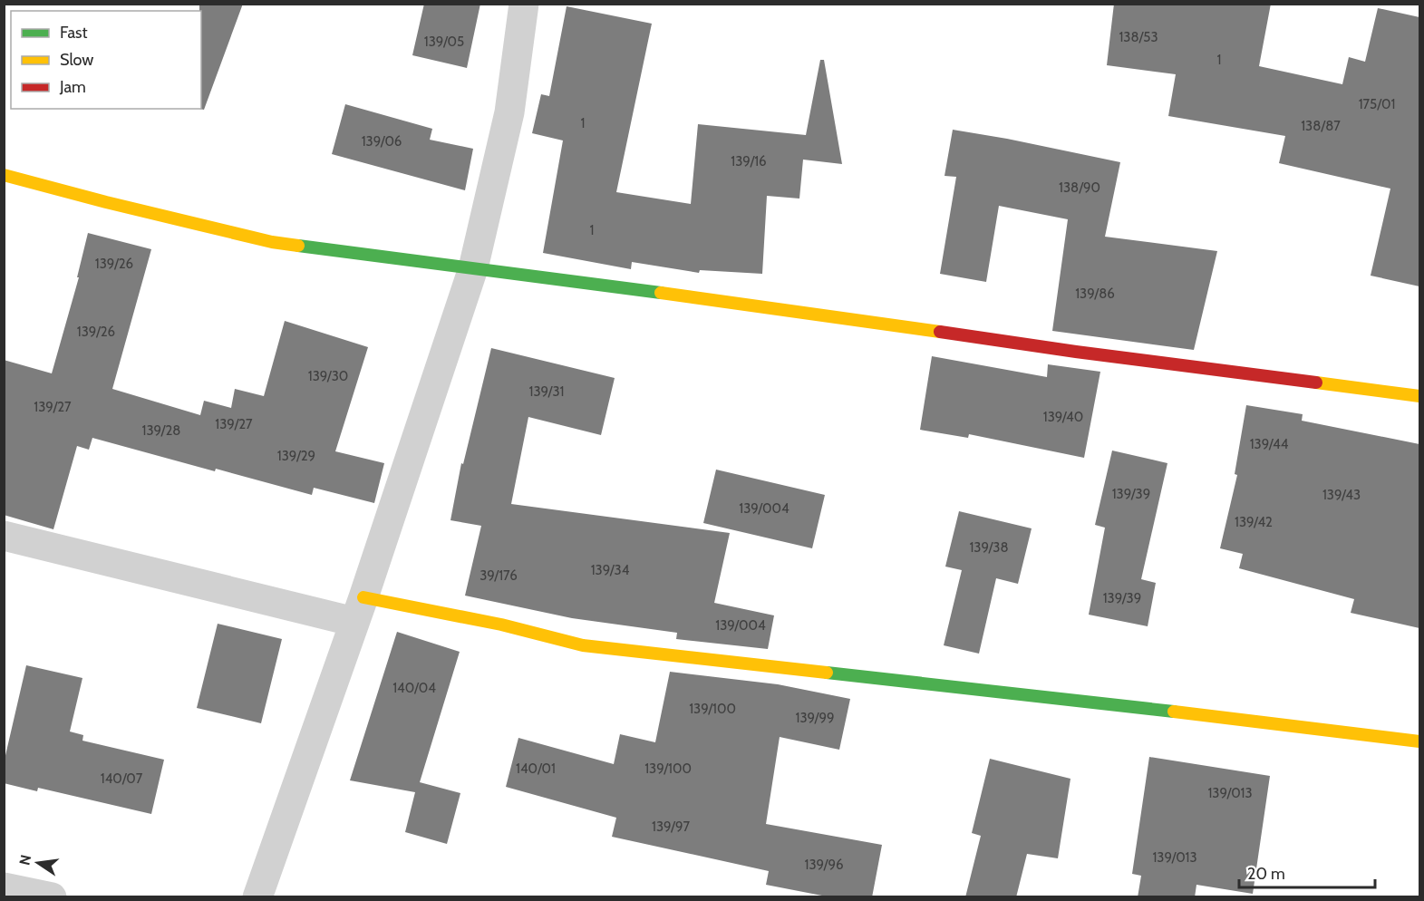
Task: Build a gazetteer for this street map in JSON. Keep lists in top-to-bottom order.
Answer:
{
  "house_numbers": [
    "138/53",
    "139/05",
    "1",
    "175/01",
    "1",
    "138/87",
    "139/06",
    "139/16",
    "138/90",
    "1",
    "139/26",
    "139/86",
    "139/26",
    "139/30",
    "139/31",
    "139/27",
    "139/40",
    "139/27",
    "139/28",
    "139/44",
    "139/29",
    "139/39",
    "139/43",
    "139/004",
    "139/42",
    "139/38",
    "139/34",
    "39/176",
    "139/39",
    "139/004",
    "140/04",
    "139/100",
    "139/99",
    "140/01",
    "139/100",
    "140/07",
    "139/013",
    "139/97",
    "139/013",
    "139/96"
  ],
  "legend": ["Fast", "Slow", "Jam"],
  "scale_bar": "20 m",
  "north": "left"
}
